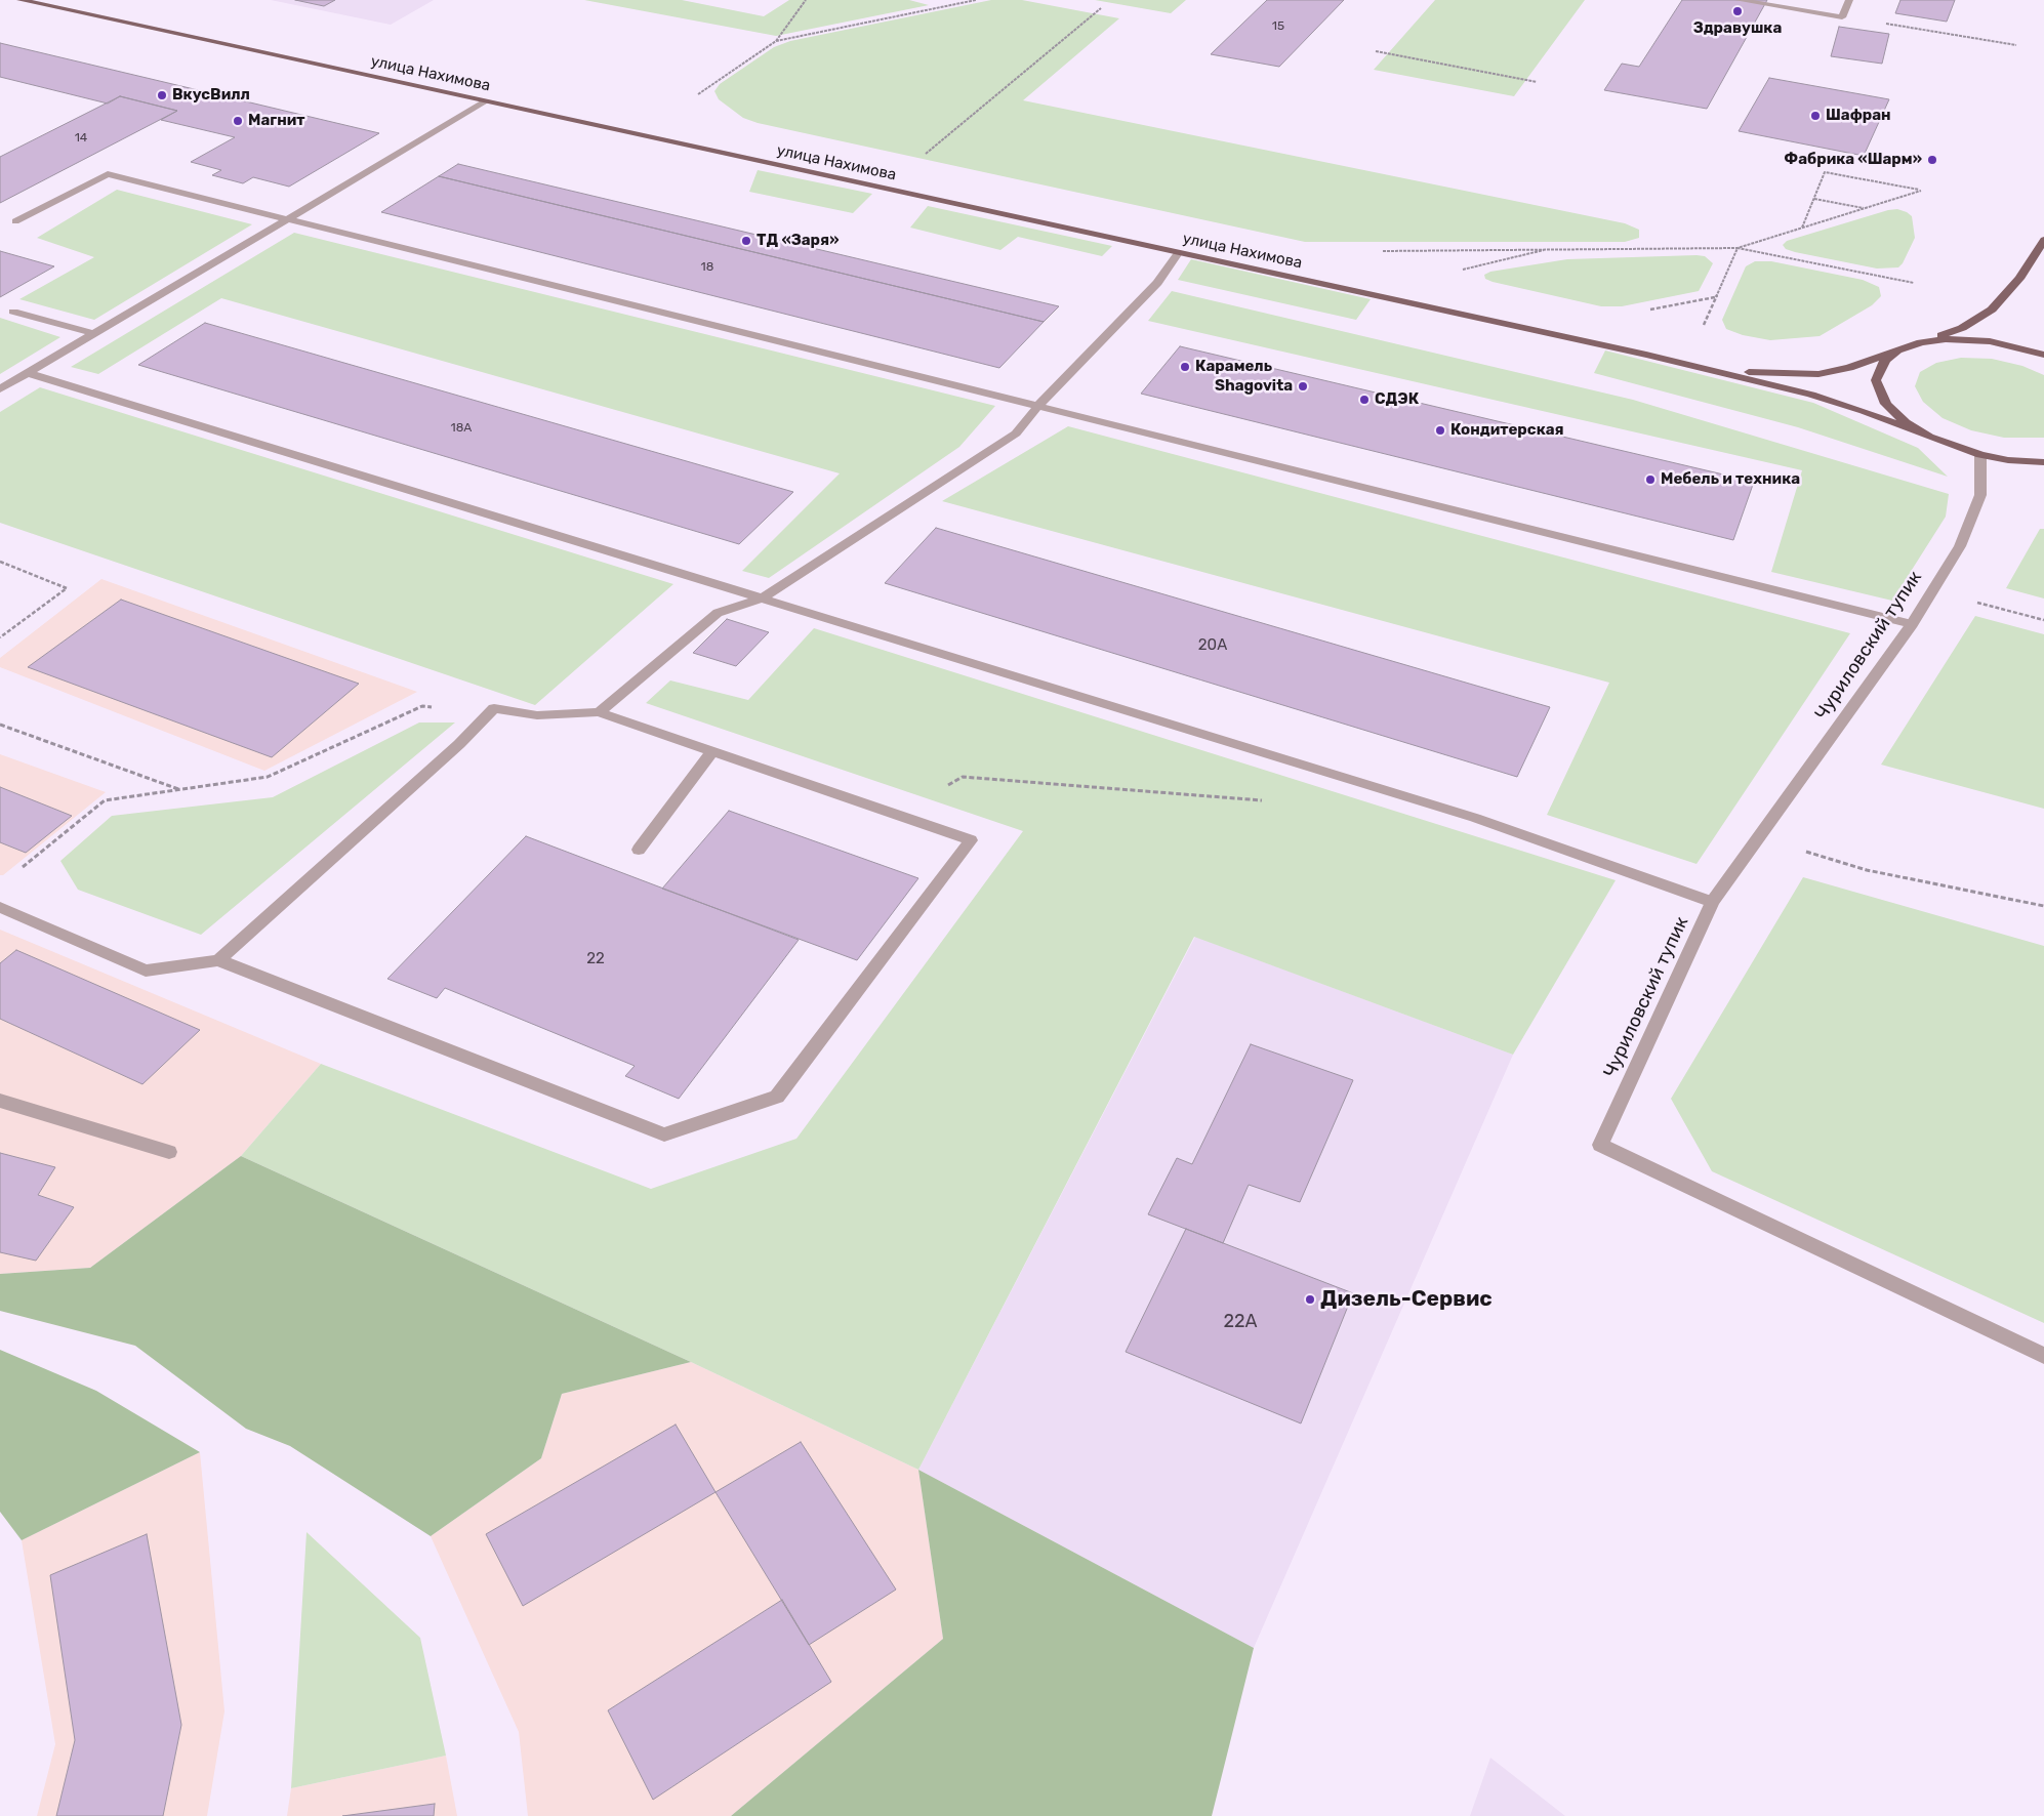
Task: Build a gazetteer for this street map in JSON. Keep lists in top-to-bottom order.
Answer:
{
  "streets": {
    "main road": ["улица Нахимова"],
    "street": ["Чуриловский тупик"]
  },
  "places": [
    "Здравушка",
    "ВкусВилл",
    "Шафран",
    "Магнит",
    "Фабрика «Шарм»",
    "ТД «Заря»",
    "Карамель",
    "Shagovita",
    "СДЭК",
    "Кондитерская",
    "Мебель и техника",
    "Дизель-Сервис"
  ],
  "house_numbers": [
    "15",
    "14",
    "18",
    "18А",
    "20А",
    "22",
    "22А"
  ]
}
